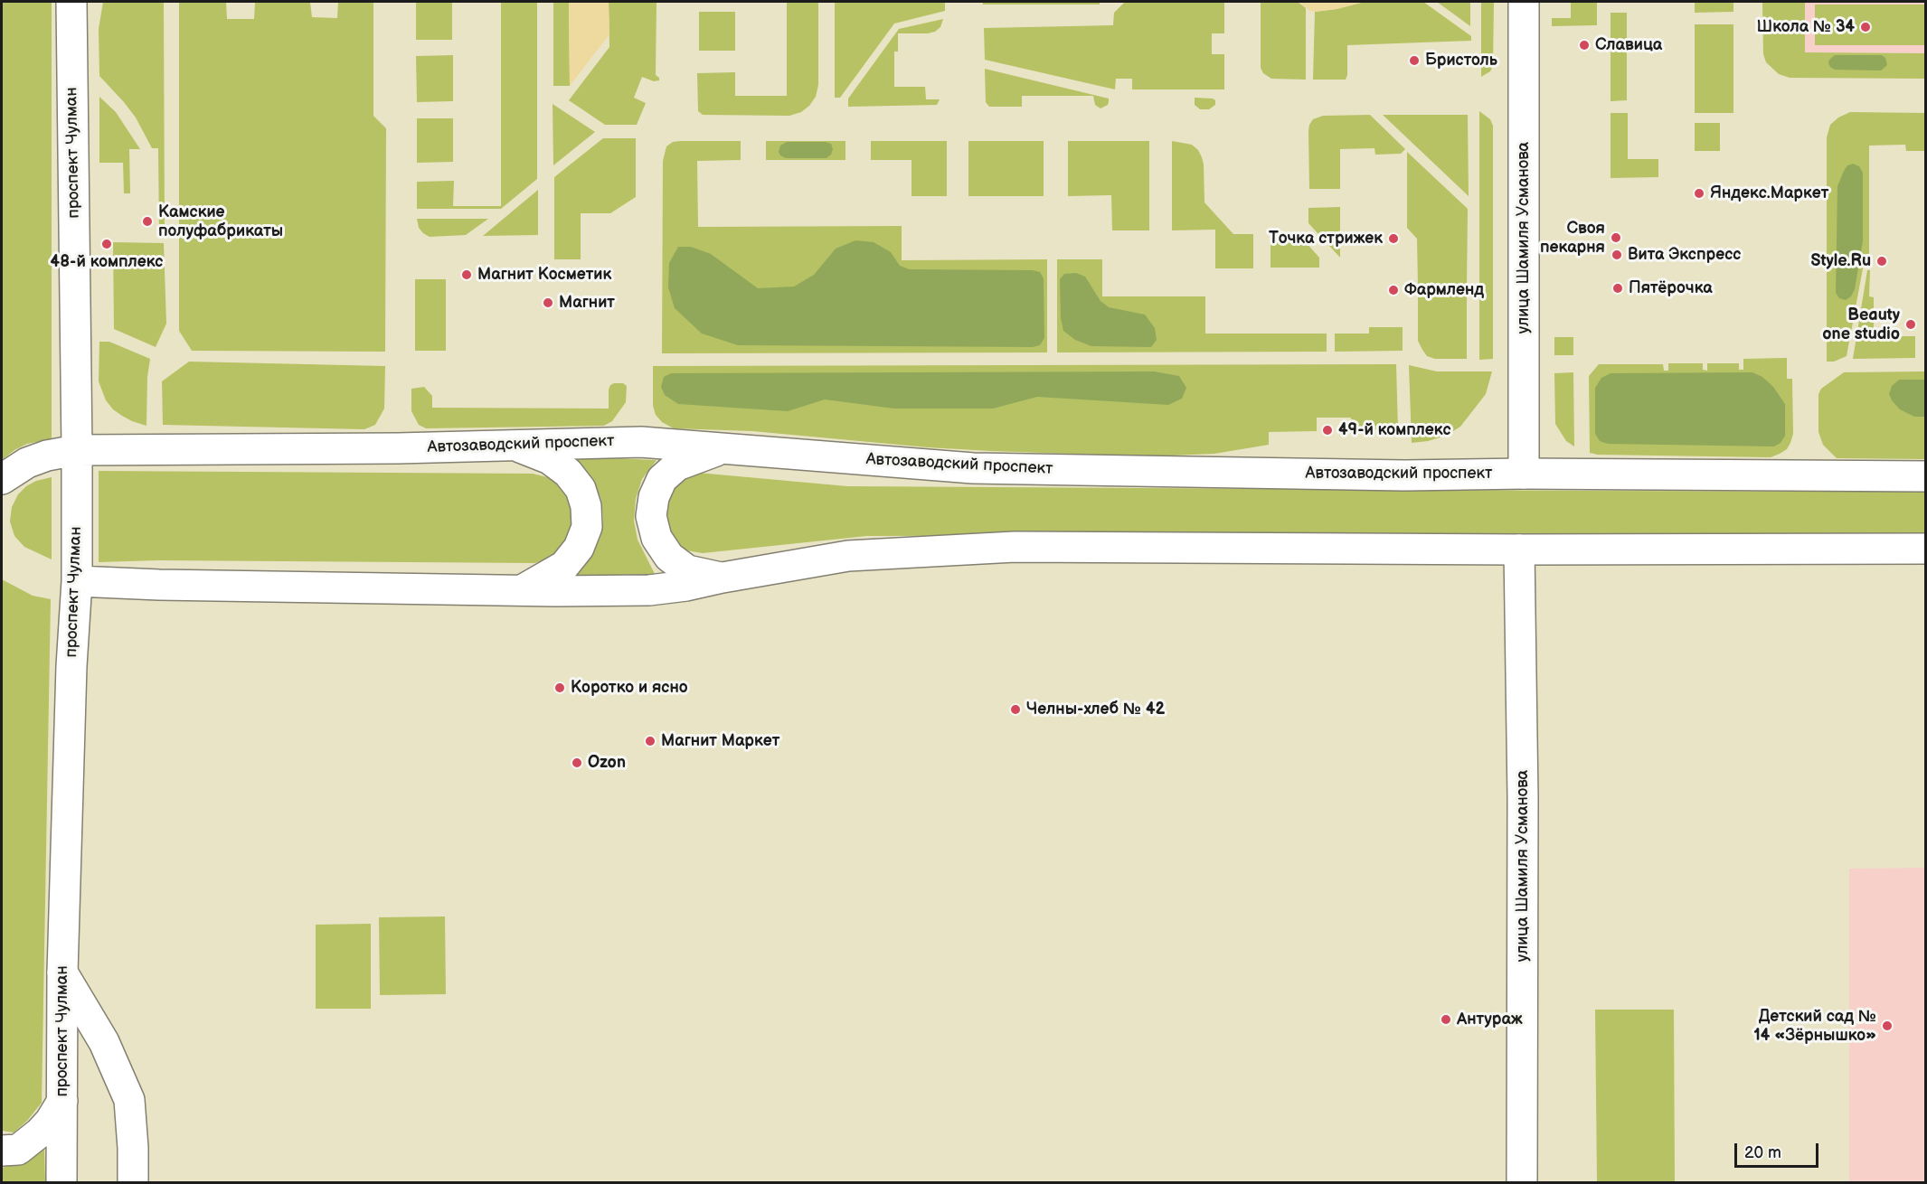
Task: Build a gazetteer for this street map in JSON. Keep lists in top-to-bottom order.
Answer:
{
  "streets": {
    "street": ["проспект Чулман", "улица Шамиля Усманова", "Автозаводский проспект"]
  },
  "crossings": [
    ["проспект Чулман", "Автозаводский проспект"],
    ["улица Шамиля Усманова", "Автозаводский проспект"]
  ],
  "places": [
    "Школа № 34",
    "Славица",
    "Бристоль",
    "Яндекс.Маркет",
    "Камские полуфабрикаты",
    "Своя пекарня",
    "Точка стрижек",
    "48-й комплекс",
    "Вита Экспресс",
    "Style.Ru",
    "Магнит Косметик",
    "Пятёрочка",
    "Фармленд",
    "Магнит",
    "Beauty one studio",
    "49-й комплекс",
    "Коротко и ясно",
    "Челны-хлеб № 42",
    "Магнит Маркет",
    "Ozon",
    "Антураж",
    "Детский сад № 14 «Зёрнышко»"
  ],
  "scale_bar": "20 m"
}
